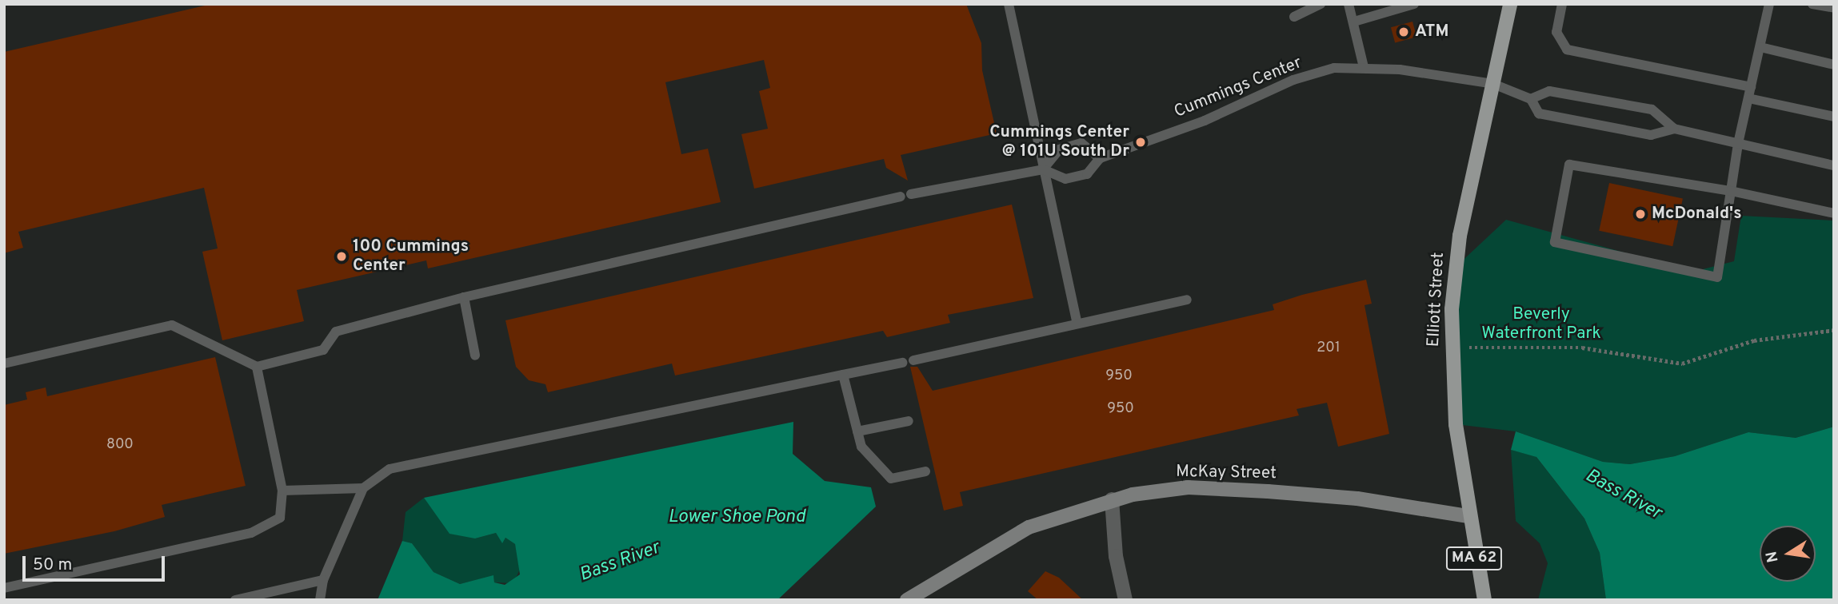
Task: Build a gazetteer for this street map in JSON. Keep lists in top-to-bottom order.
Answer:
{
  "streets": {
    "main road": ["Elliott Street", "McKay Street", "MA 62"],
    "lane": ["Cummings Center"]
  },
  "crossings": [
    ["Cummings Center", "Elliott Street"],
    ["Elliott Street", "McKay Street"]
  ],
  "water": ["Bass River", "Lower Shoe Pond"],
  "parks": ["Beverly Waterfront Park"],
  "places": [
    "ATM",
    "Cummings Center @ 101U South Dr",
    "McDonald's",
    "100 Cummings Center"
  ],
  "house_numbers": [
    "201",
    "950",
    "950",
    "800"
  ],
  "scale_bar": "50 m",
  "north": "left"
}
